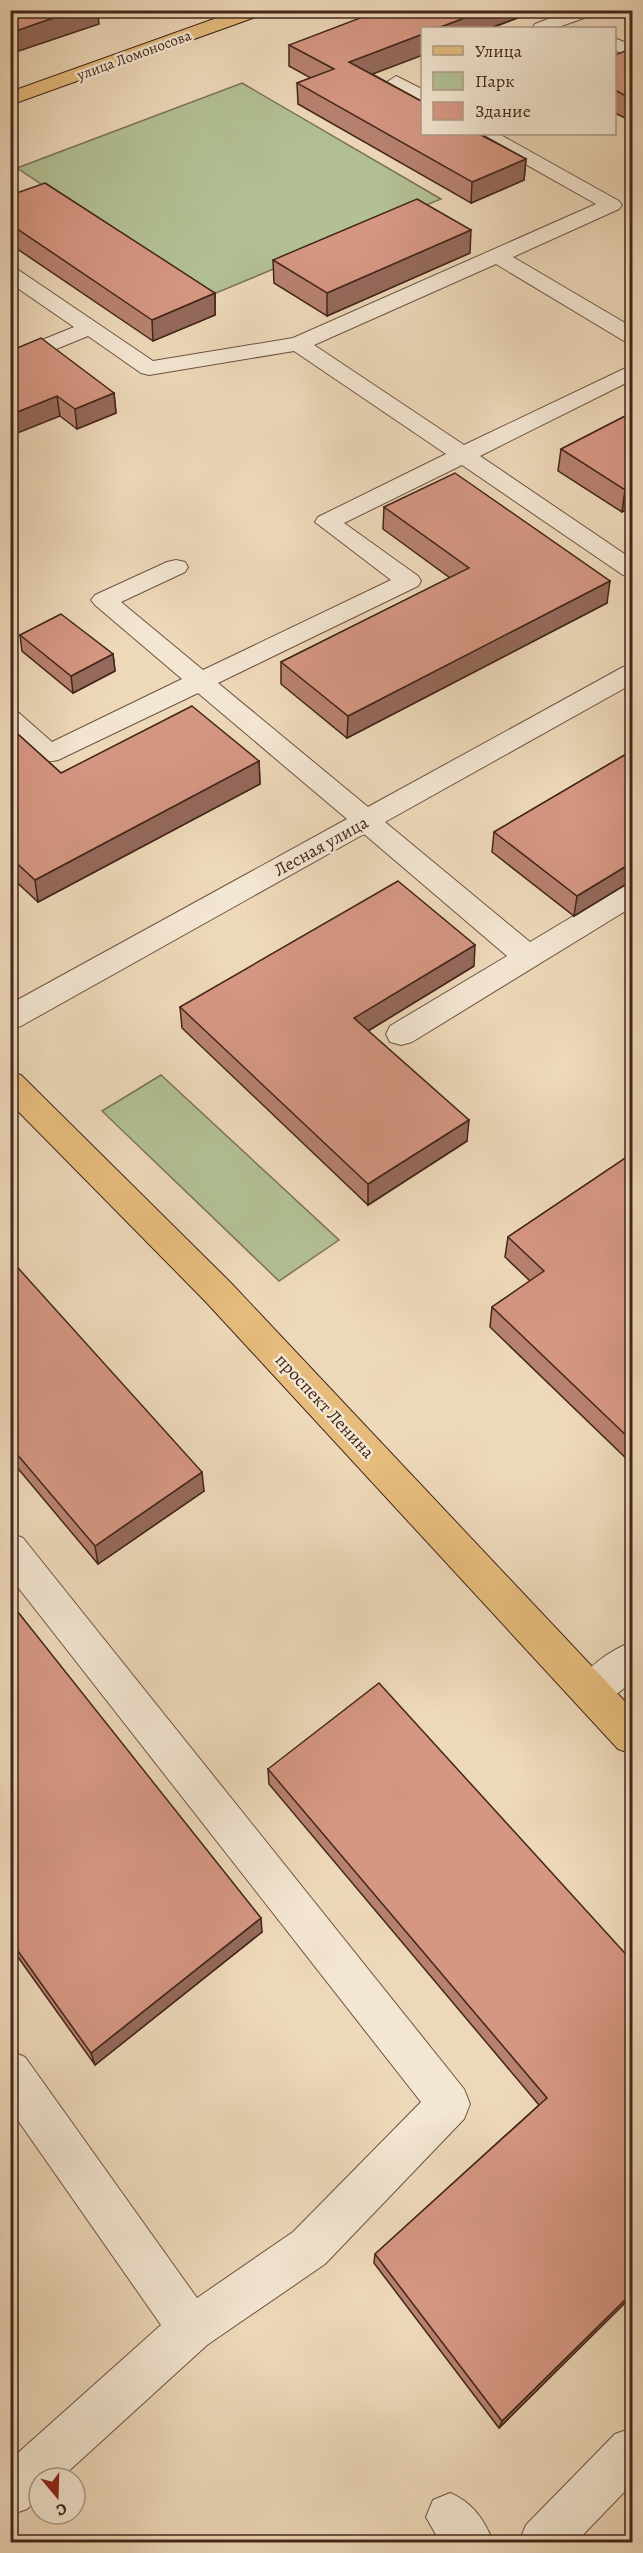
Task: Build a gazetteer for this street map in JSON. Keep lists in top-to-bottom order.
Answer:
{
  "streets": {
    "main road": ["улица Ломоносова", "проспект Ленина"],
    "street": ["Лесная улица"]
  },
  "legend": ["Улица", "Парк", "Здание"],
  "north": "bottom"
}
